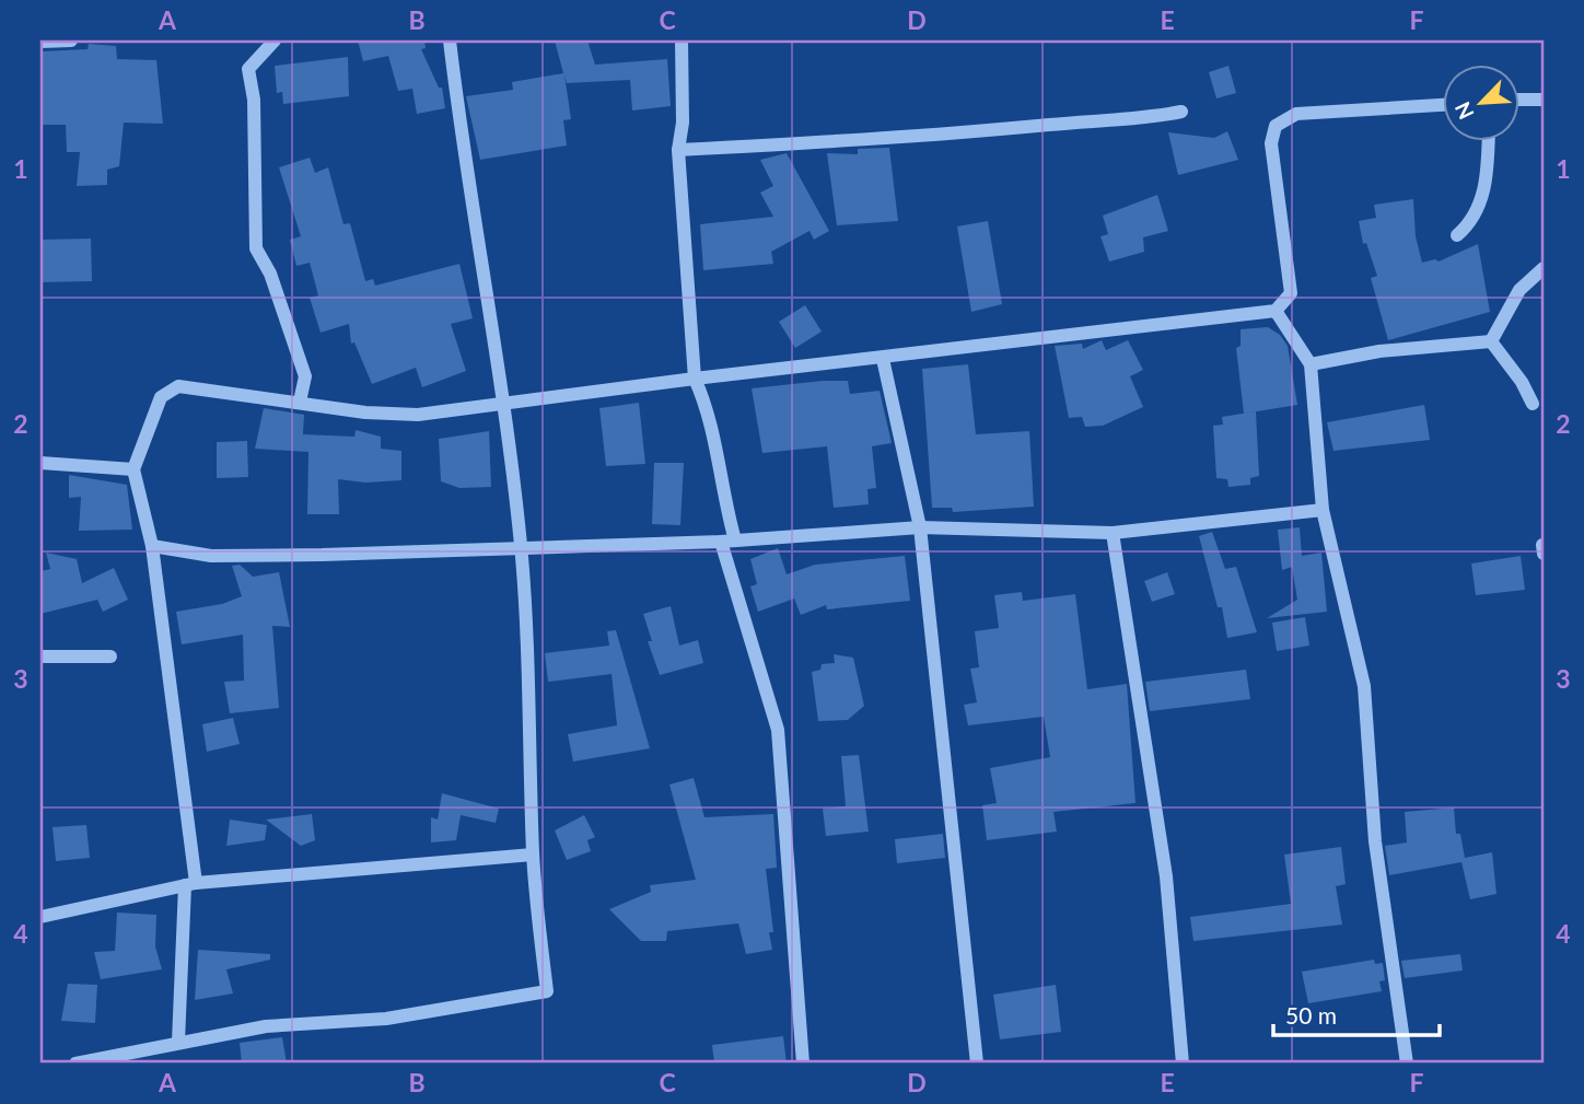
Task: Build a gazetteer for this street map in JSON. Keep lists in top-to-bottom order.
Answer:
{
  "scale_bar": "50 m",
  "north": "bottom left",
  "grid": {
    "columns": [
      "A",
      "B",
      "C",
      "D",
      "E",
      "F"
    ],
    "rows": [
      "1",
      "2",
      "3",
      "4"
    ]
  }
}
